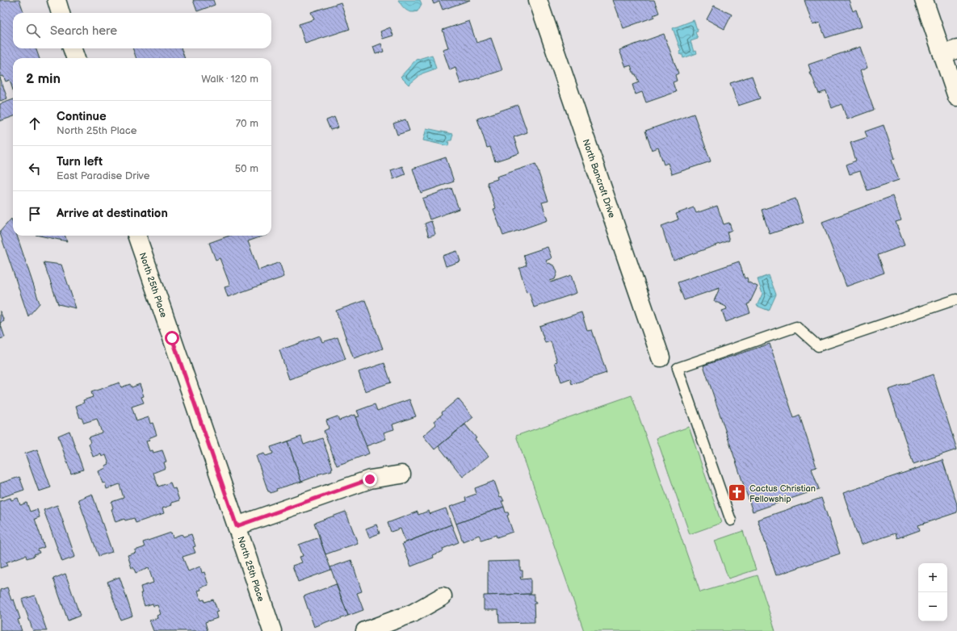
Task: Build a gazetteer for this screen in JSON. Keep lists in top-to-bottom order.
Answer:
{
  "streets": {
    "street": ["North Bancroft Drive", "North 25th Place"]
  },
  "places": {
    "church": ["Cactus Christian Fellowship"]
  },
  "page": {
    "search": "Search here",
    "heading": ["2 min", "Walk · 120 m"],
    "list": [
      ["Continue", "North 25th Place", "70 m"],
      ["Turn left", "East Paradise Drive", "50 m"],
      "Arrive at destination"
    ],
    "map_buttons": ["+", "−"]
  }
}
